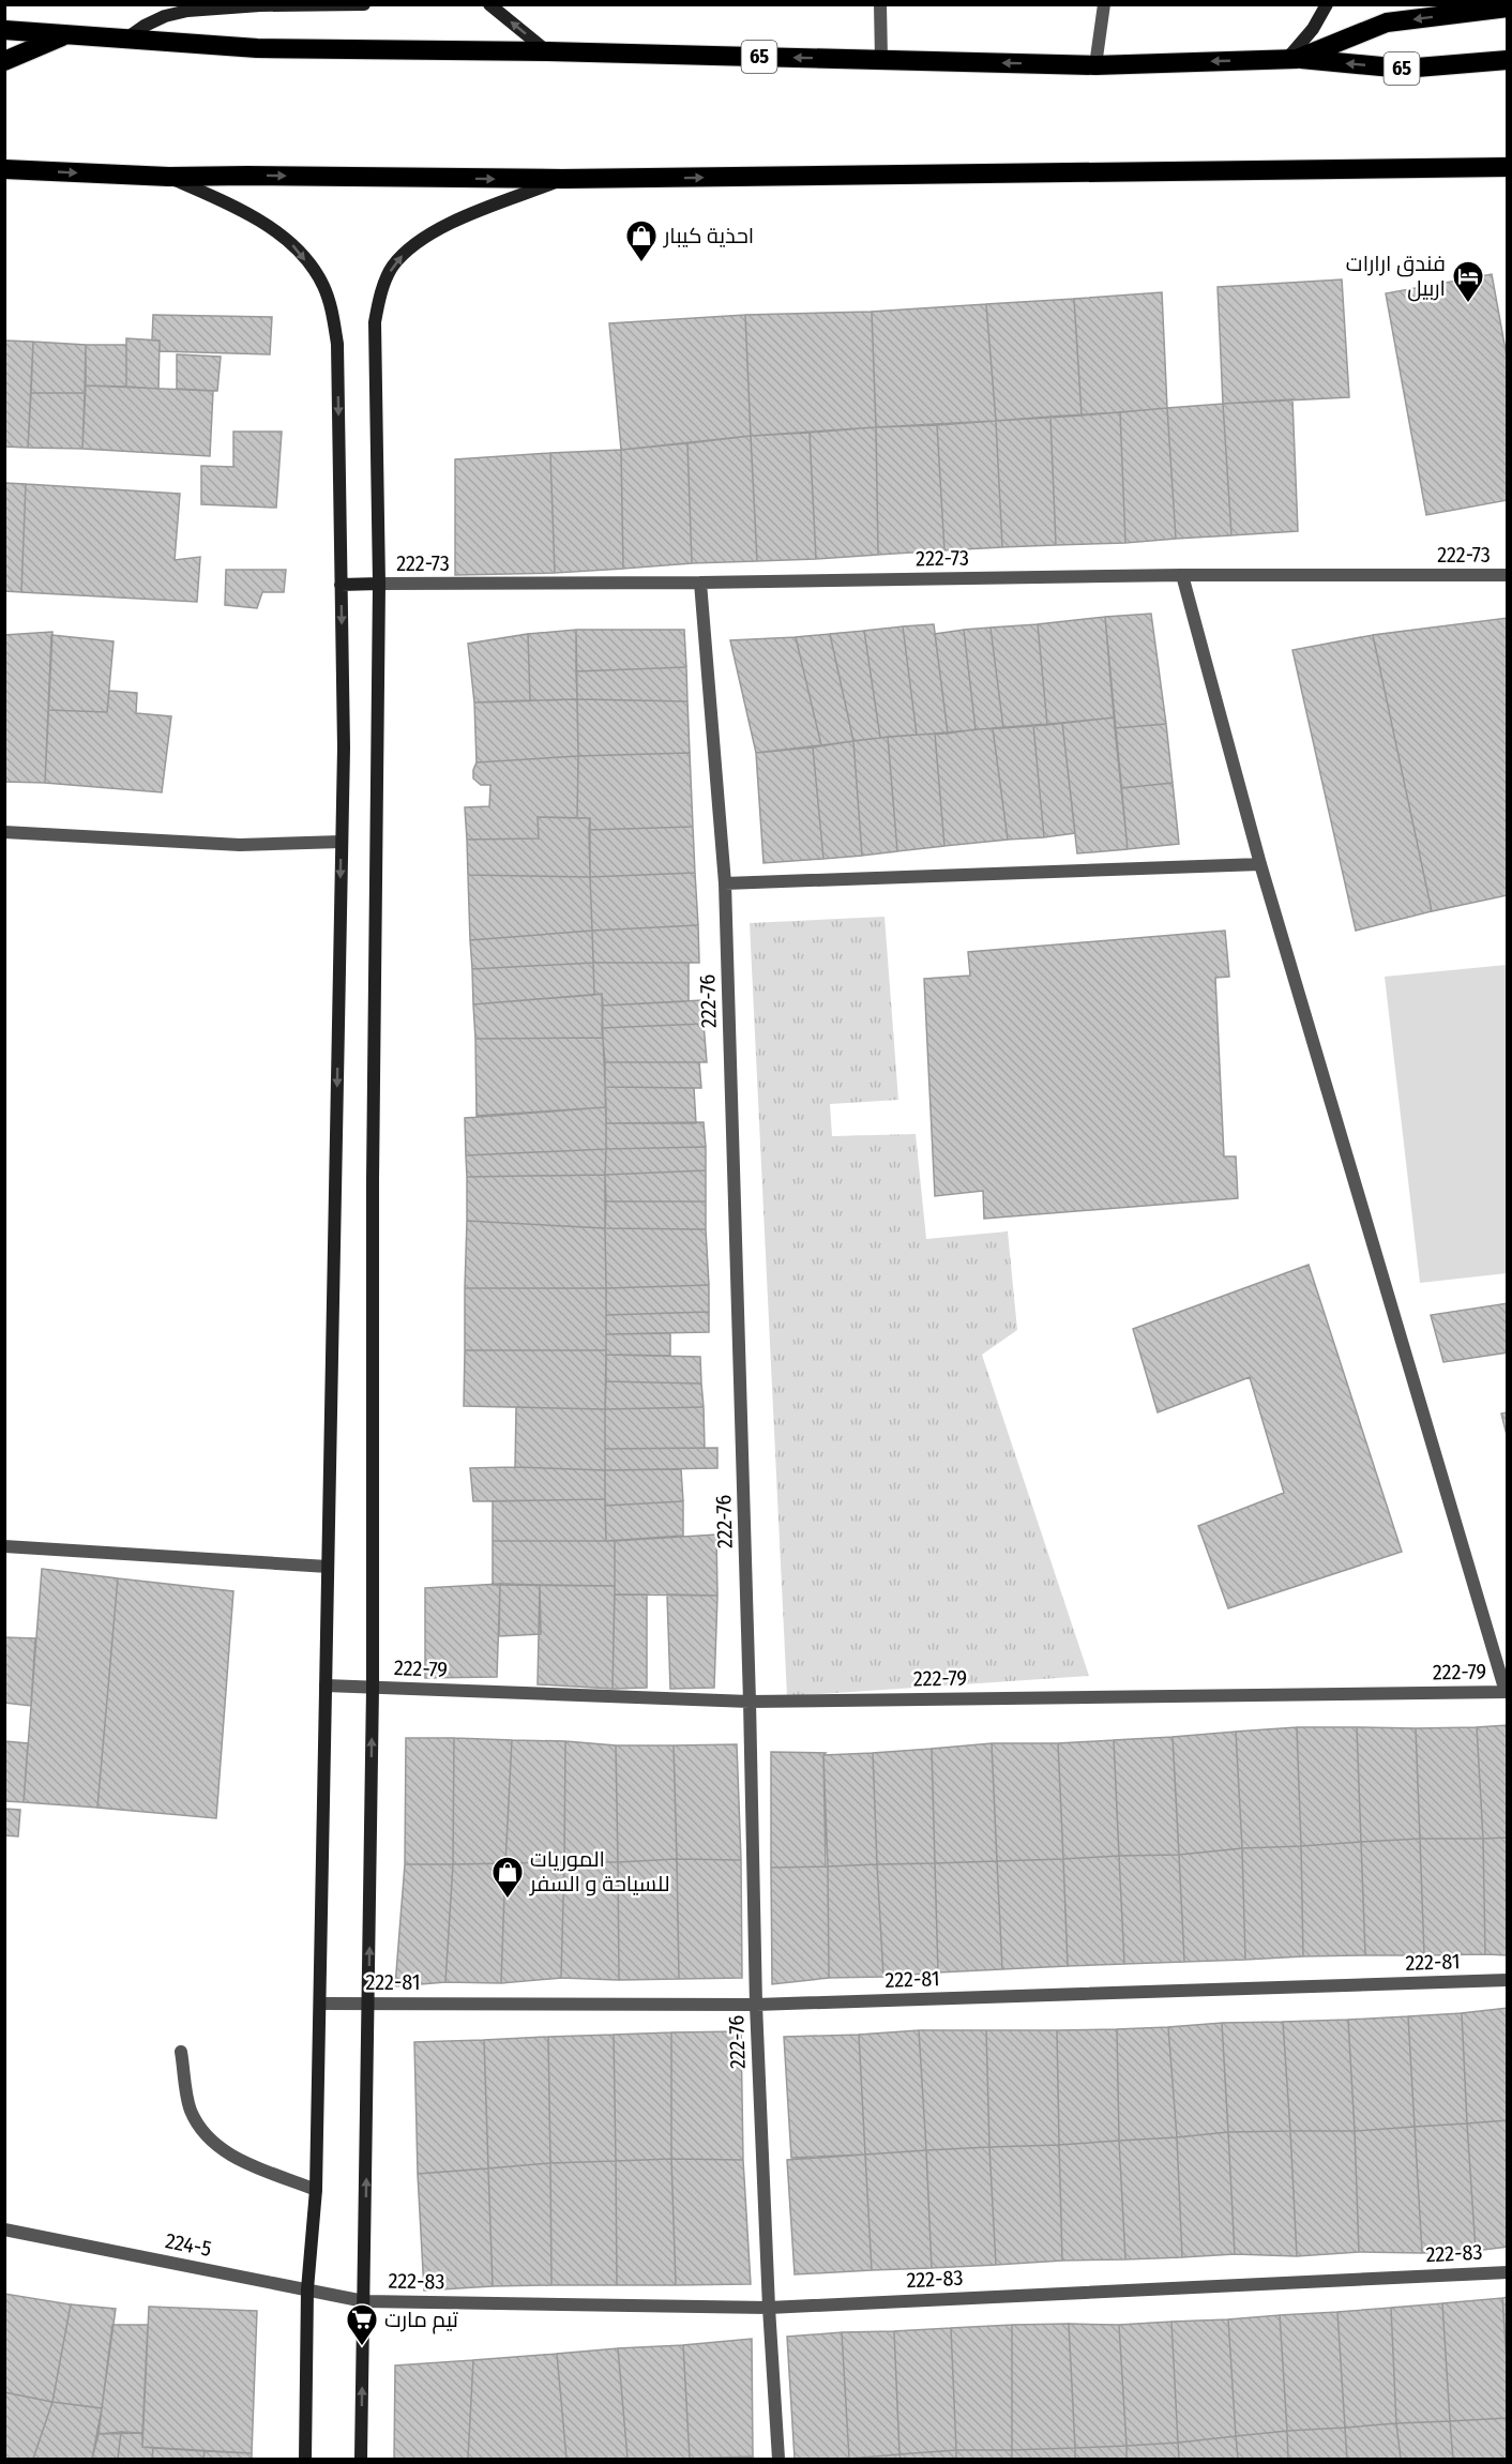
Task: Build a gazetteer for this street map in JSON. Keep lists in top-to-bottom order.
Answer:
{
  "streets": {
    "highway": ["65"],
    "street": [
      "222-73",
      "222-76",
      "222-79",
      "222-81",
      "224-5",
      "222-83"
    ]
  },
  "crossings": [
    ["222-73", "222-76"],
    ["222-76", "222-79"],
    ["222-76", "222-81"],
    ["222-76", "222-83"],
    ["224-5", "222-83"]
  ],
  "places": {
    "shop": ["احذية كيبار", "الموريات للسياحة و السفر"],
    "hotel": ["فندق ارارات اربيل"],
    "supermarket": ["تيم مارت"]
  }
}
